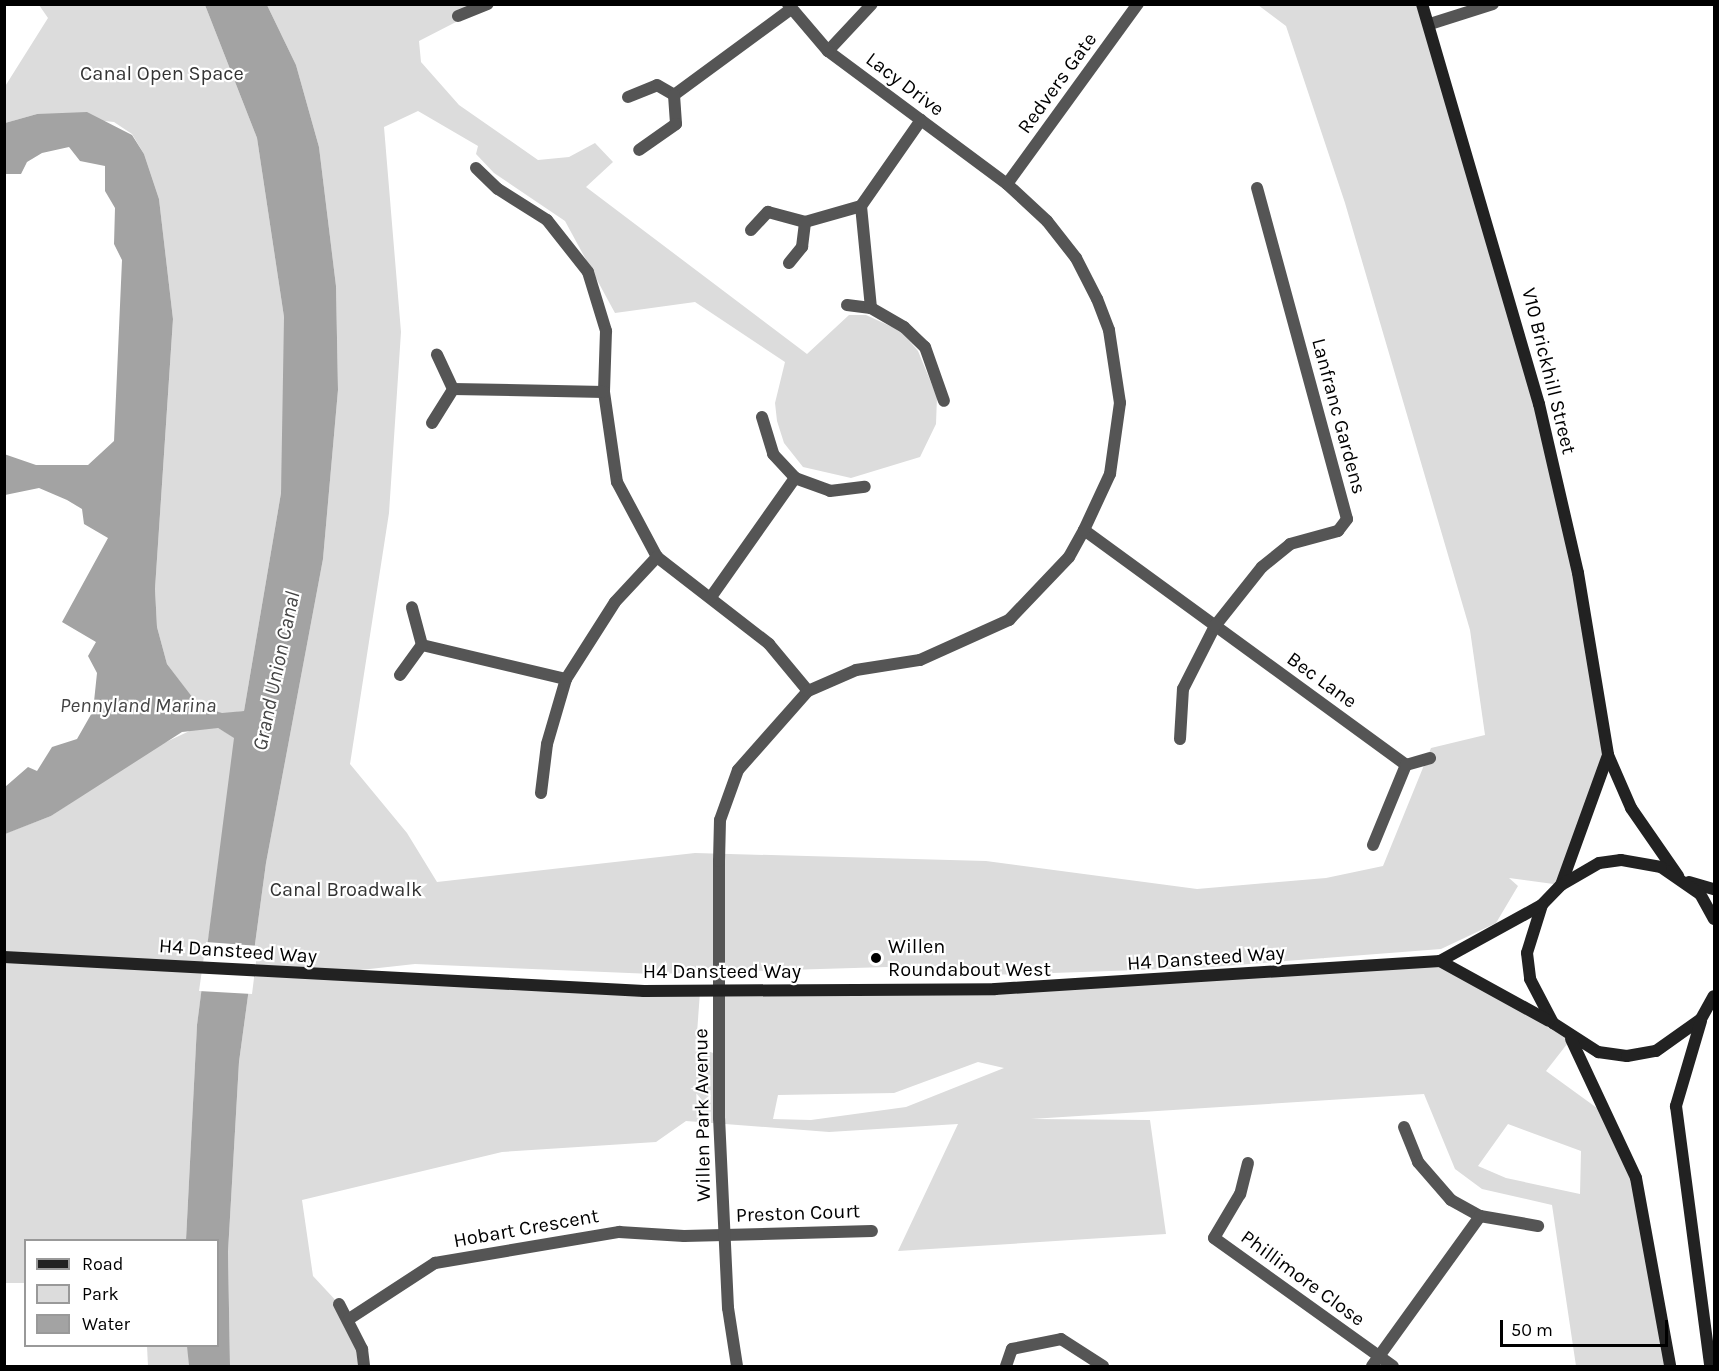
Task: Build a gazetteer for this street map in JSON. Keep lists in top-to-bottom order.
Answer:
{
  "streets": {
    "street": [
      "Redvers Gate",
      "Lacy Drive",
      "V10 Brickhill Street",
      "Lanfranc Gardens",
      "Bec Lane",
      "H4 Dansteed Way",
      "Willen Park Avenue",
      "Preston Court",
      "Hobart Crescent",
      "Phillimore Close"
    ]
  },
  "crossings": [
    ["Redvers Gate", "Lacy Drive"],
    ["Lacy Drive", "Bec Lane"],
    ["Lacy Drive", "Willen Park Avenue"],
    ["Lanfranc Gardens", "Bec Lane"],
    ["Willen Park Avenue", "Preston Court"],
    ["Willen Park Avenue", "Hobart Crescent"],
    ["Preston Court", "Hobart Crescent"]
  ],
  "water": ["Grand Union Canal", "Pennyland Marina"],
  "parks": ["Canal Open Space", "Canal Broadwalk"],
  "places": ["Willen Roundabout West"],
  "legend": ["Road", "Park", "Water"],
  "scale_bar": "50 m"
}
